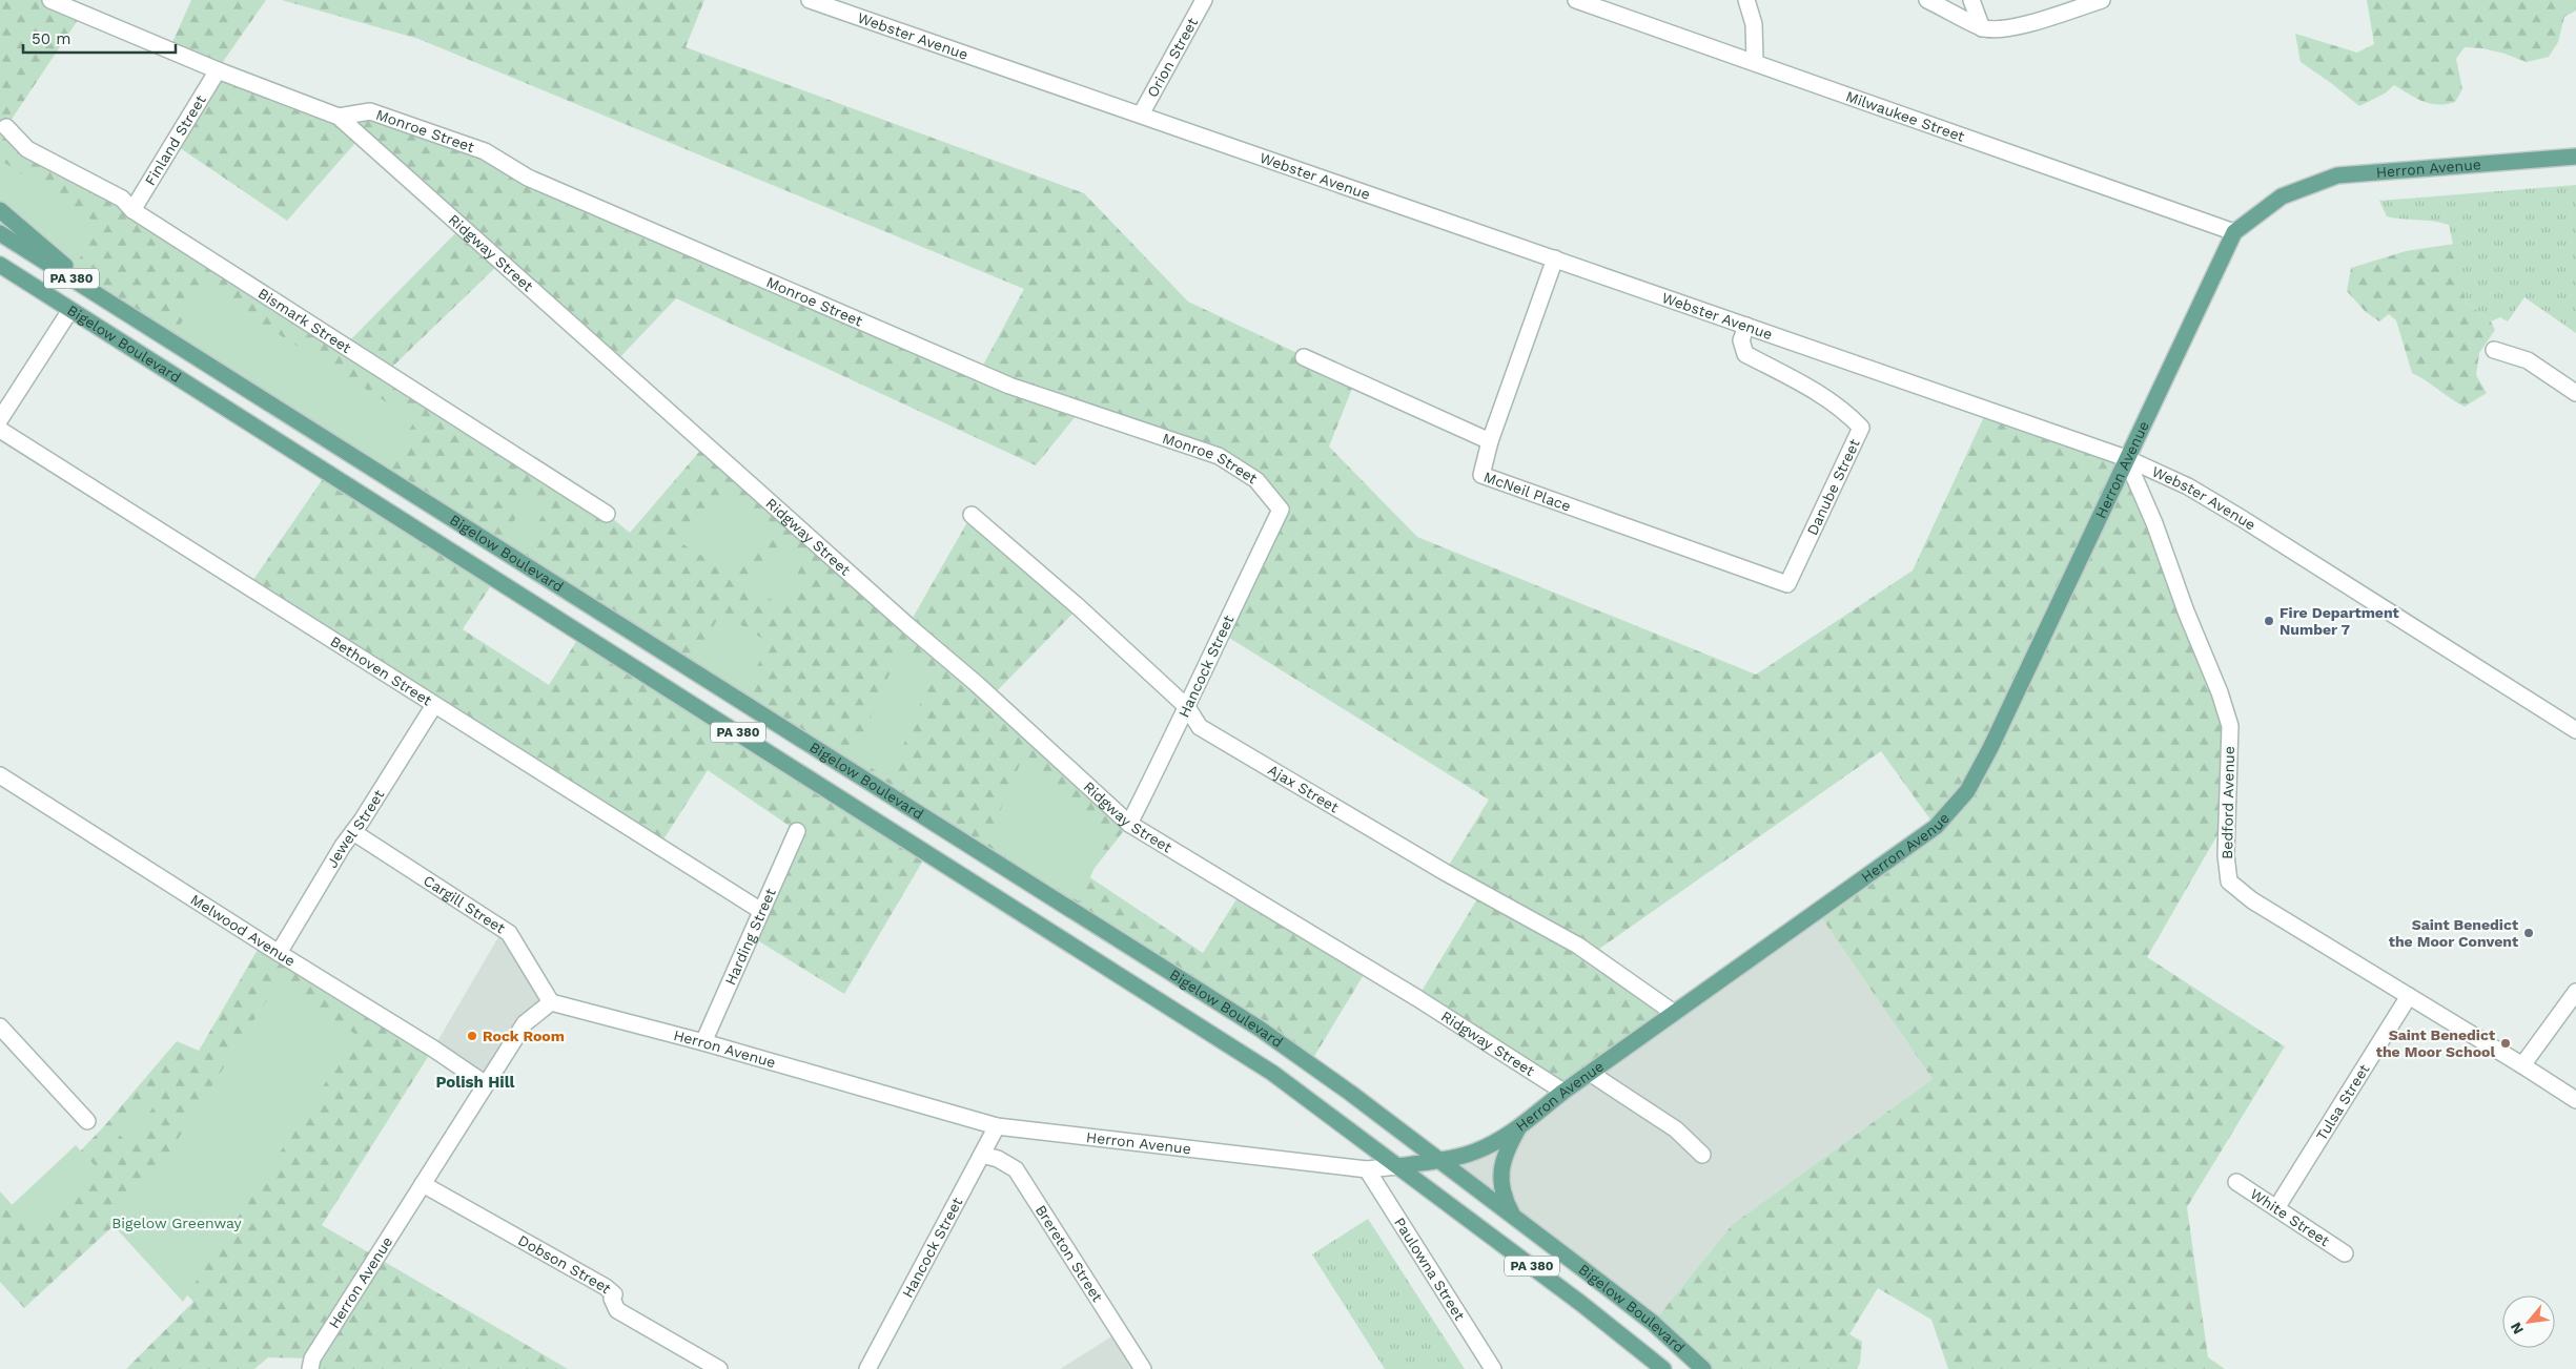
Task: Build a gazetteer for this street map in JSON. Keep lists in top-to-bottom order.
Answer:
{
  "streets": {
    "main road": ["Herron Avenue", "PA 380", "Bigelow Boulevard"],
    "street": [
      "Webster Avenue",
      "Orion Street",
      "Milwaukee Street",
      "Monroe Street",
      "Finland Street",
      "Ridgway Street",
      "Bismark Street",
      "Danube Street",
      "McNeil Place",
      "Hancock Street",
      "Bethoven Street",
      "Ajax Street",
      "Bedford Avenue",
      "Jewel Street",
      "Cargill Street",
      "Melwood Avenue",
      "Harding Street",
      "Tulsa Street",
      "White Street",
      "Brereton Street",
      "Dobson Street",
      "Paulowna Street"
    ]
  },
  "crossings": [
    ["Webster Avenue", "Orion Street"],
    ["Webster Avenue", "Herron Avenue"],
    ["Webster Avenue", "Danube Street"],
    ["Webster Avenue", "McNeil Place"],
    ["Webster Avenue", "Bedford Avenue"],
    ["Milwaukee Street", "Herron Avenue"],
    ["Monroe Street", "Ridgway Street"],
    ["Monroe Street", "Hancock Street"],
    ["Finland Street", "Ridgway Street"],
    ["Finland Street", "Bismark Street"],
    ["Herron Avenue", "Ridgway Street"],
    ["Herron Avenue", "Bigelow Boulevard"],
    ["Herron Avenue", "Hancock Street"],
    ["Herron Avenue", "Ajax Street"],
    ["Herron Avenue", "Bedford Avenue"],
    ["Herron Avenue", "Cargill Street"],
    ["Herron Avenue", "Melwood Avenue"],
    ["Herron Avenue", "Harding Street"],
    ["Herron Avenue", "Dobson Street"],
    ["Herron Avenue", "Paulowna Street"],
    ["Ridgway Street", "Hancock Street"],
    ["Danube Street", "McNeil Place"],
    ["Hancock Street", "Ajax Street"],
    ["Hancock Street", "Brereton Street"],
    ["Bethoven Street", "Jewel Street"],
    ["Bethoven Street", "Harding Street"],
    ["Bedford Avenue", "Tulsa Street"],
    ["Jewel Street", "Cargill Street"],
    ["Jewel Street", "Melwood Avenue"],
    ["Tulsa Street", "White Street"]
  ],
  "districts": ["Polish Hill"],
  "parks": ["Bigelow Greenway"],
  "places": [
    "Fire Department Number 7",
    "Saint Benedict the Moor Convent",
    "Rock Room",
    "Saint Benedict the Moor School"
  ],
  "scale_bar": "50 m",
  "north": "bottom left"
}
